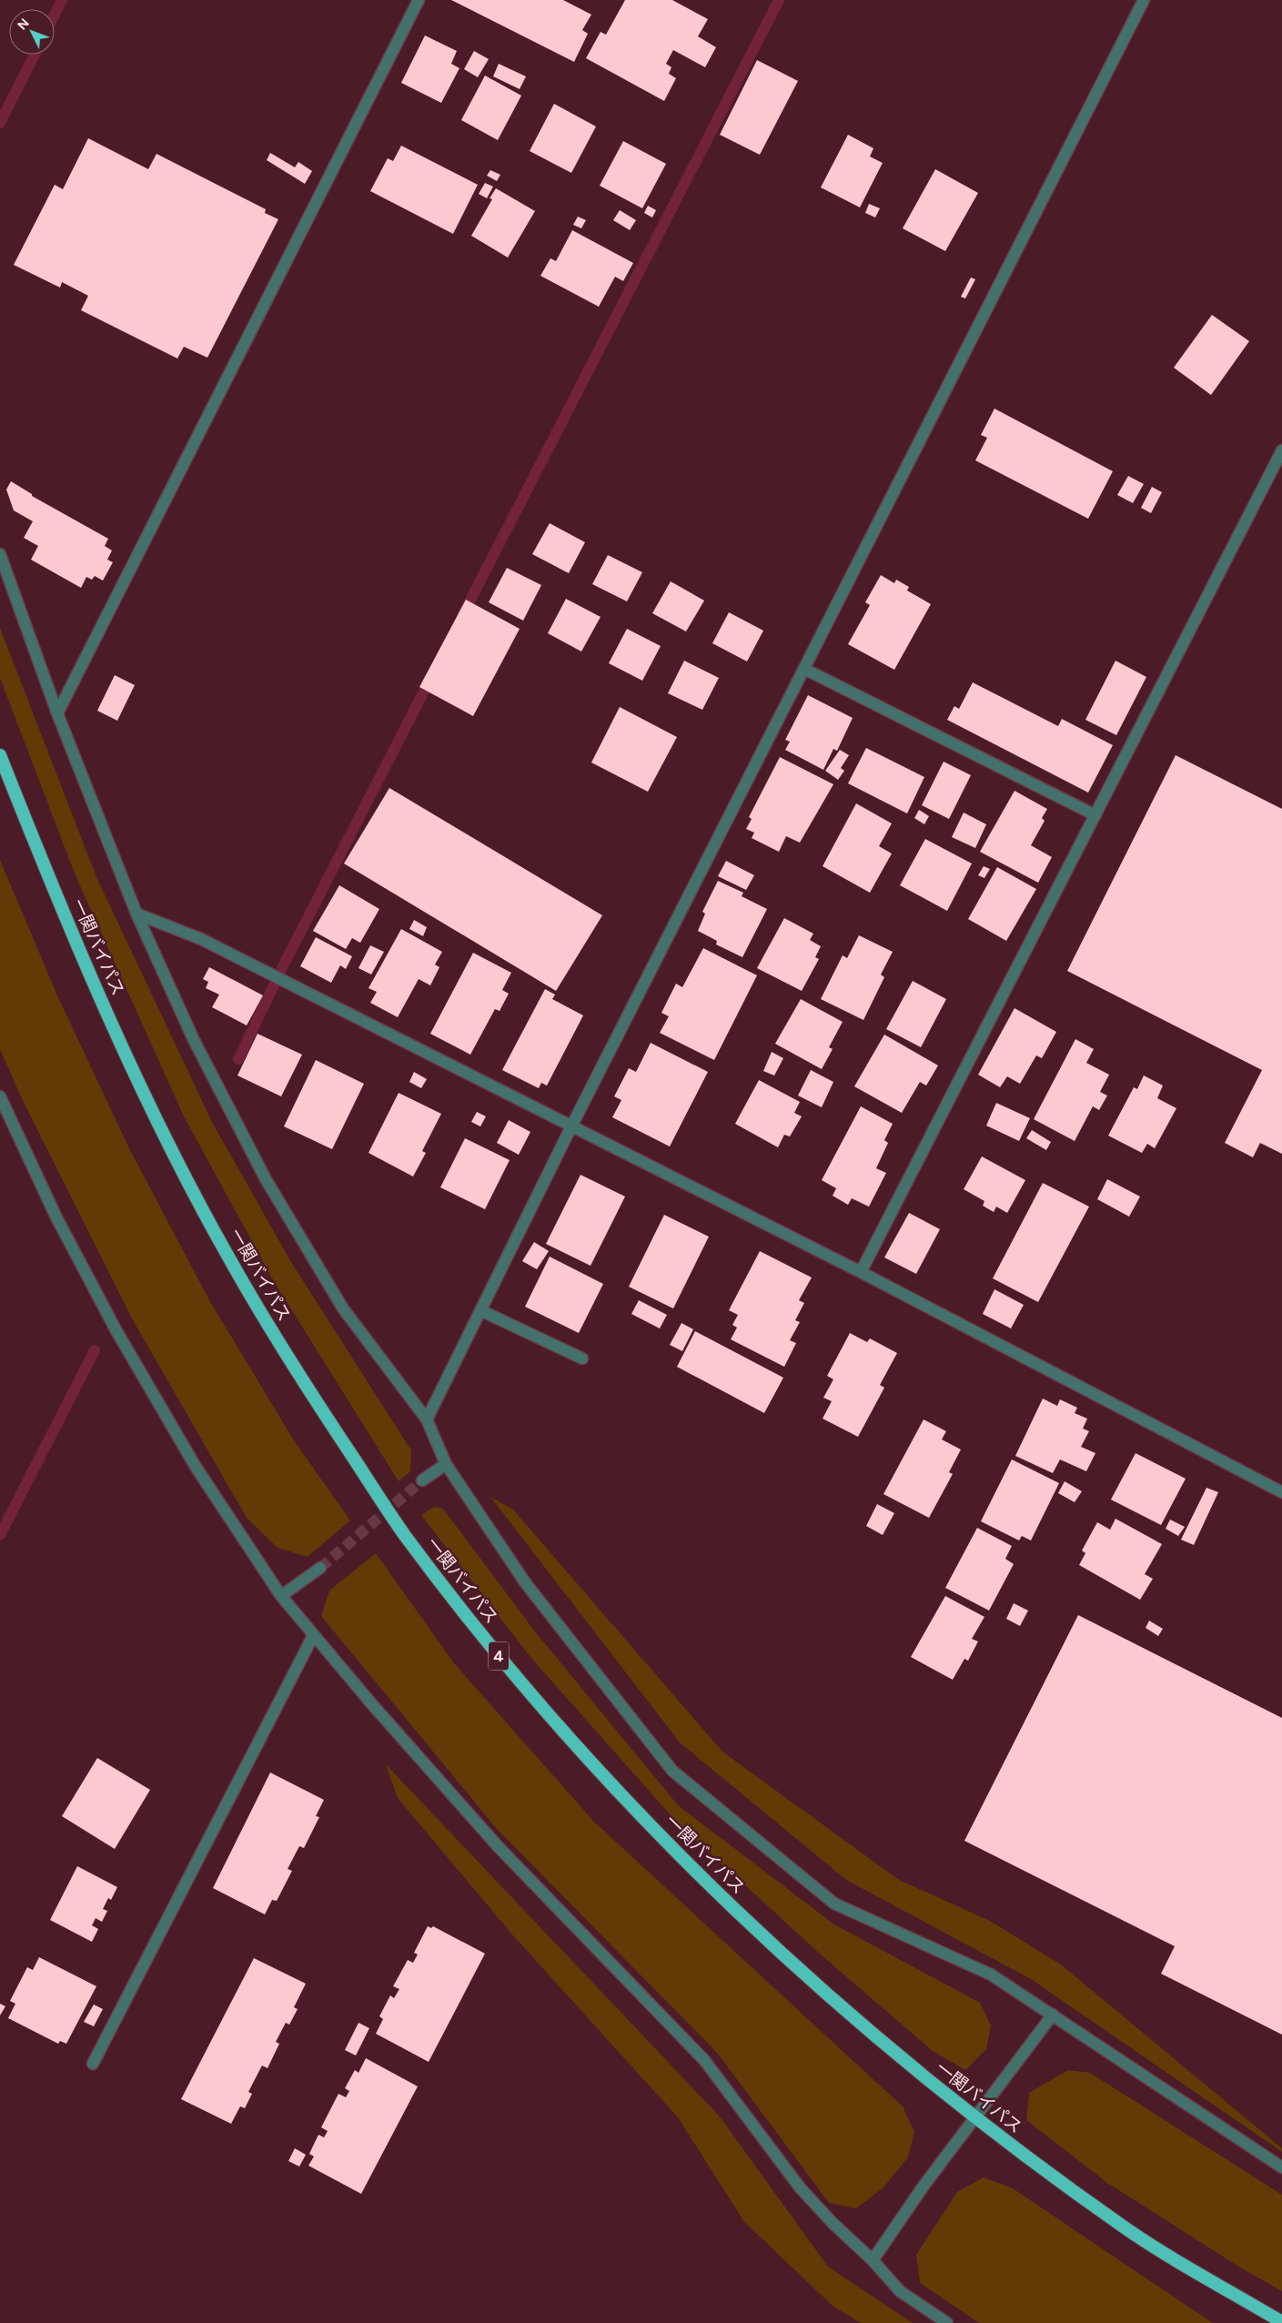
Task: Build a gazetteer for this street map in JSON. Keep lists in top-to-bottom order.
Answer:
{
  "streets": {
    "highway": ["一関バイパス", "4"]
  },
  "north": "top left"
}
